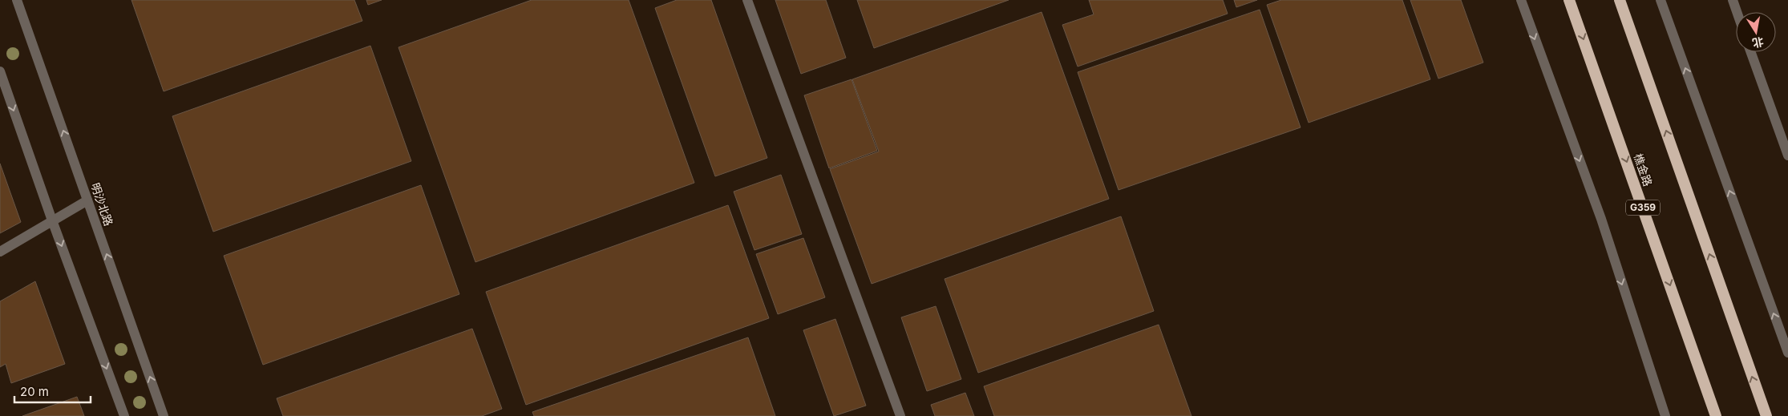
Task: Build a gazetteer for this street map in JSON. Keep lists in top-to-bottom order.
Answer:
{
  "streets": {
    "highway": ["樵金路", "G359"],
    "street": ["明沙北路"]
  },
  "scale_bar": "20 m",
  "north": "bottom"
}
